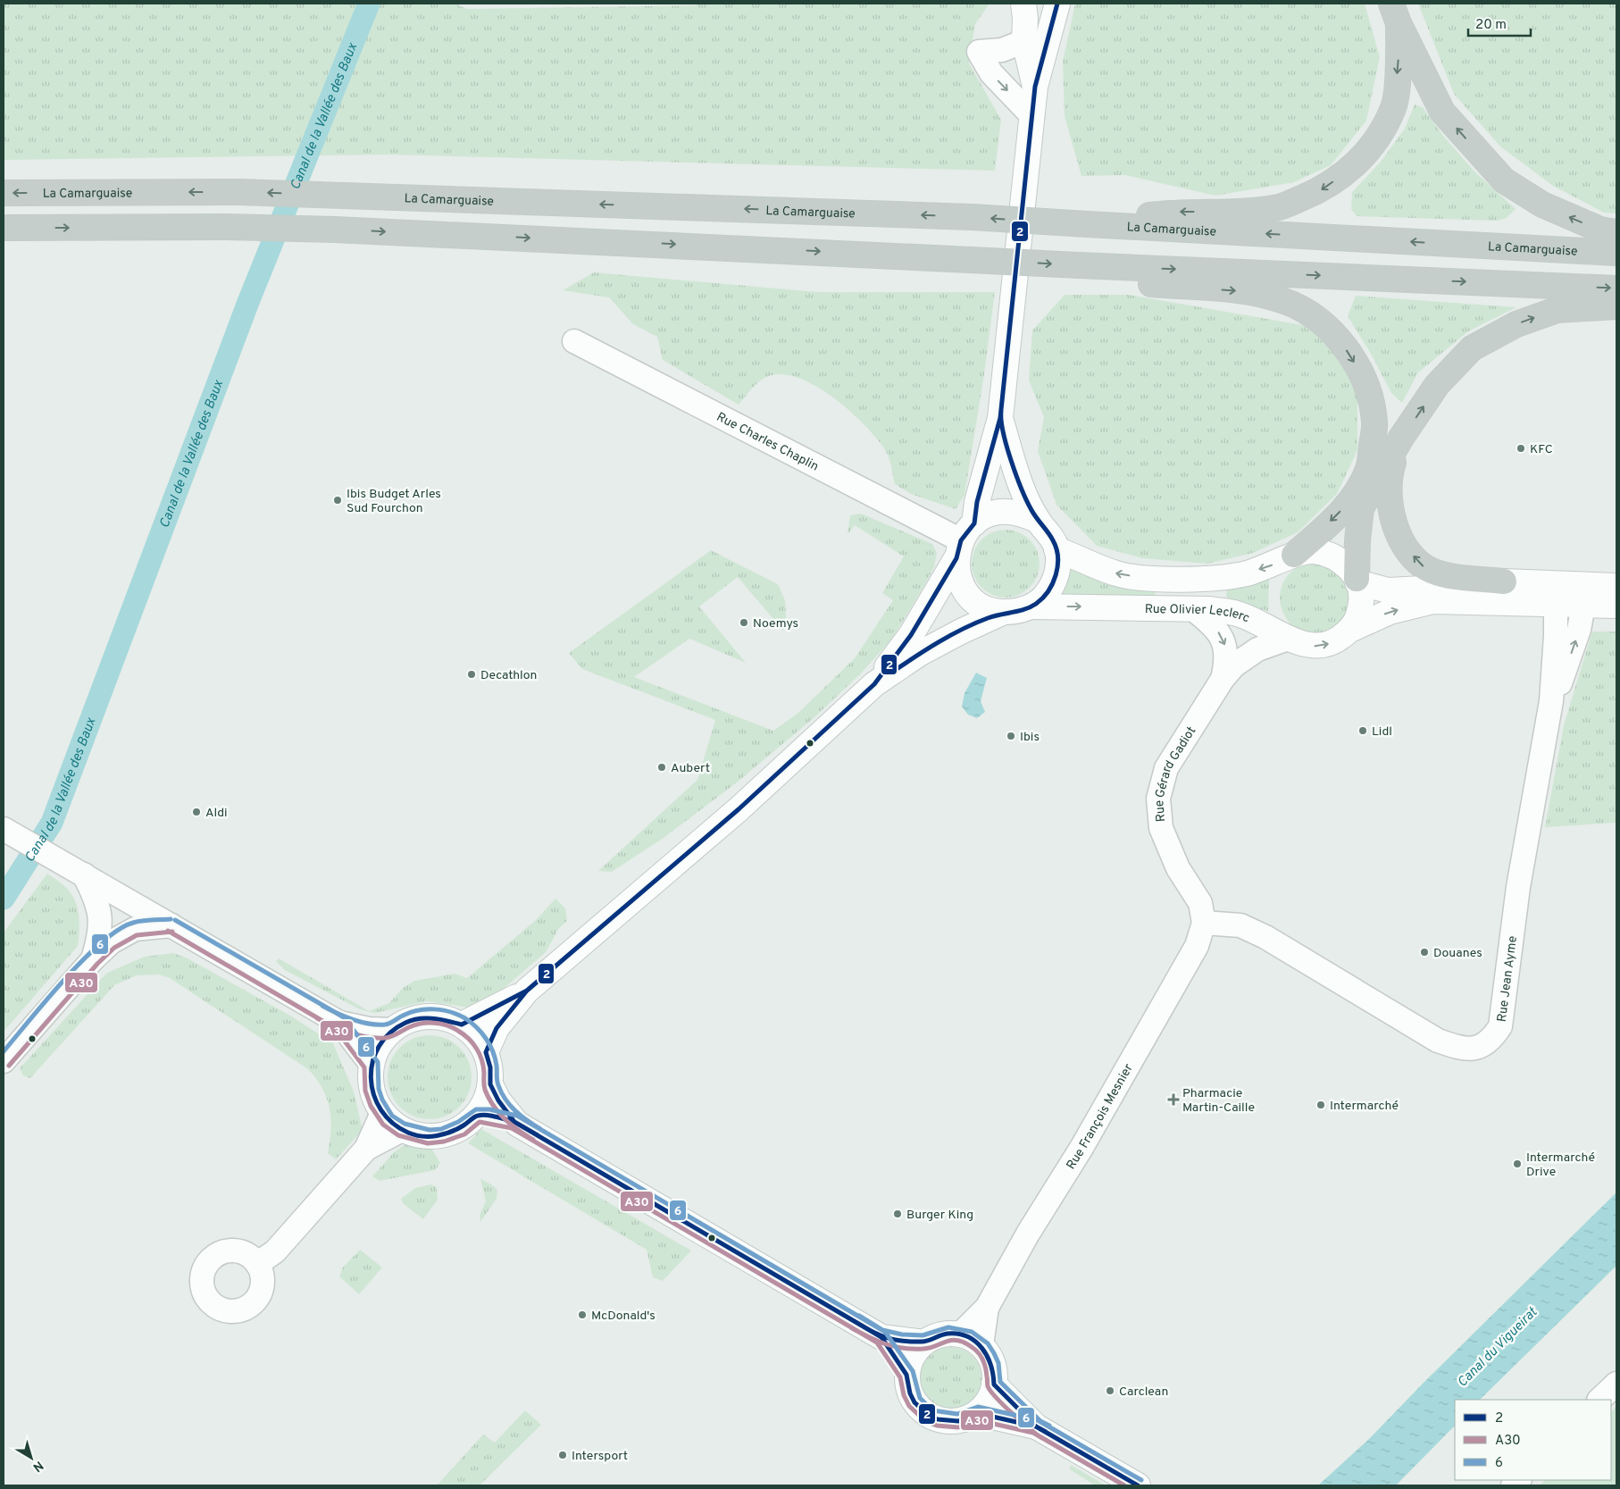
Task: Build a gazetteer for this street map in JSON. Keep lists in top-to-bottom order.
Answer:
{
  "streets": {
    "highway": ["La Camarguaise"],
    "main road": ["Rue Olivier Leclerc"],
    "street": [
      "Rue Charles Chaplin",
      "Rue Gérard Gadiot",
      "Rue Jean Ayme",
      "Rue François Mesnier"
    ]
  },
  "crossings": [
    ["Rue Charles Chaplin", "Rue Olivier Leclerc"],
    ["Rue Olivier Leclerc", "Rue Gérard Gadiot"],
    ["Rue Olivier Leclerc", "Rue Jean Ayme"],
    ["Rue Gérard Gadiot", "Rue Jean Ayme"],
    ["Rue Gérard Gadiot", "Rue François Mesnier"],
    ["Rue Jean Ayme", "Rue François Mesnier"]
  ],
  "water": ["Canal de la Vallée des Baux", "Canal du Vigueirat"],
  "places": {
    "other": [
      "KFC",
      "Ibis Budget Arles Sud Fourchon",
      "Noemys",
      "Decathlon",
      "Lidl",
      "Ibis",
      "Aubert",
      "Aldi",
      "Douanes",
      "Intermarché",
      "Intermarché Drive",
      "Burger King",
      "McDonald's",
      "Carclean",
      "Intersport"
    ],
    "health": ["Pharmacie Martin-Caille"]
  },
  "lines": ["transit line 2", "transit line 6", "transit line A30"],
  "legend": ["2", "A30", "6"],
  "scale_bar": "20 m",
  "north": "bottom right"
}
